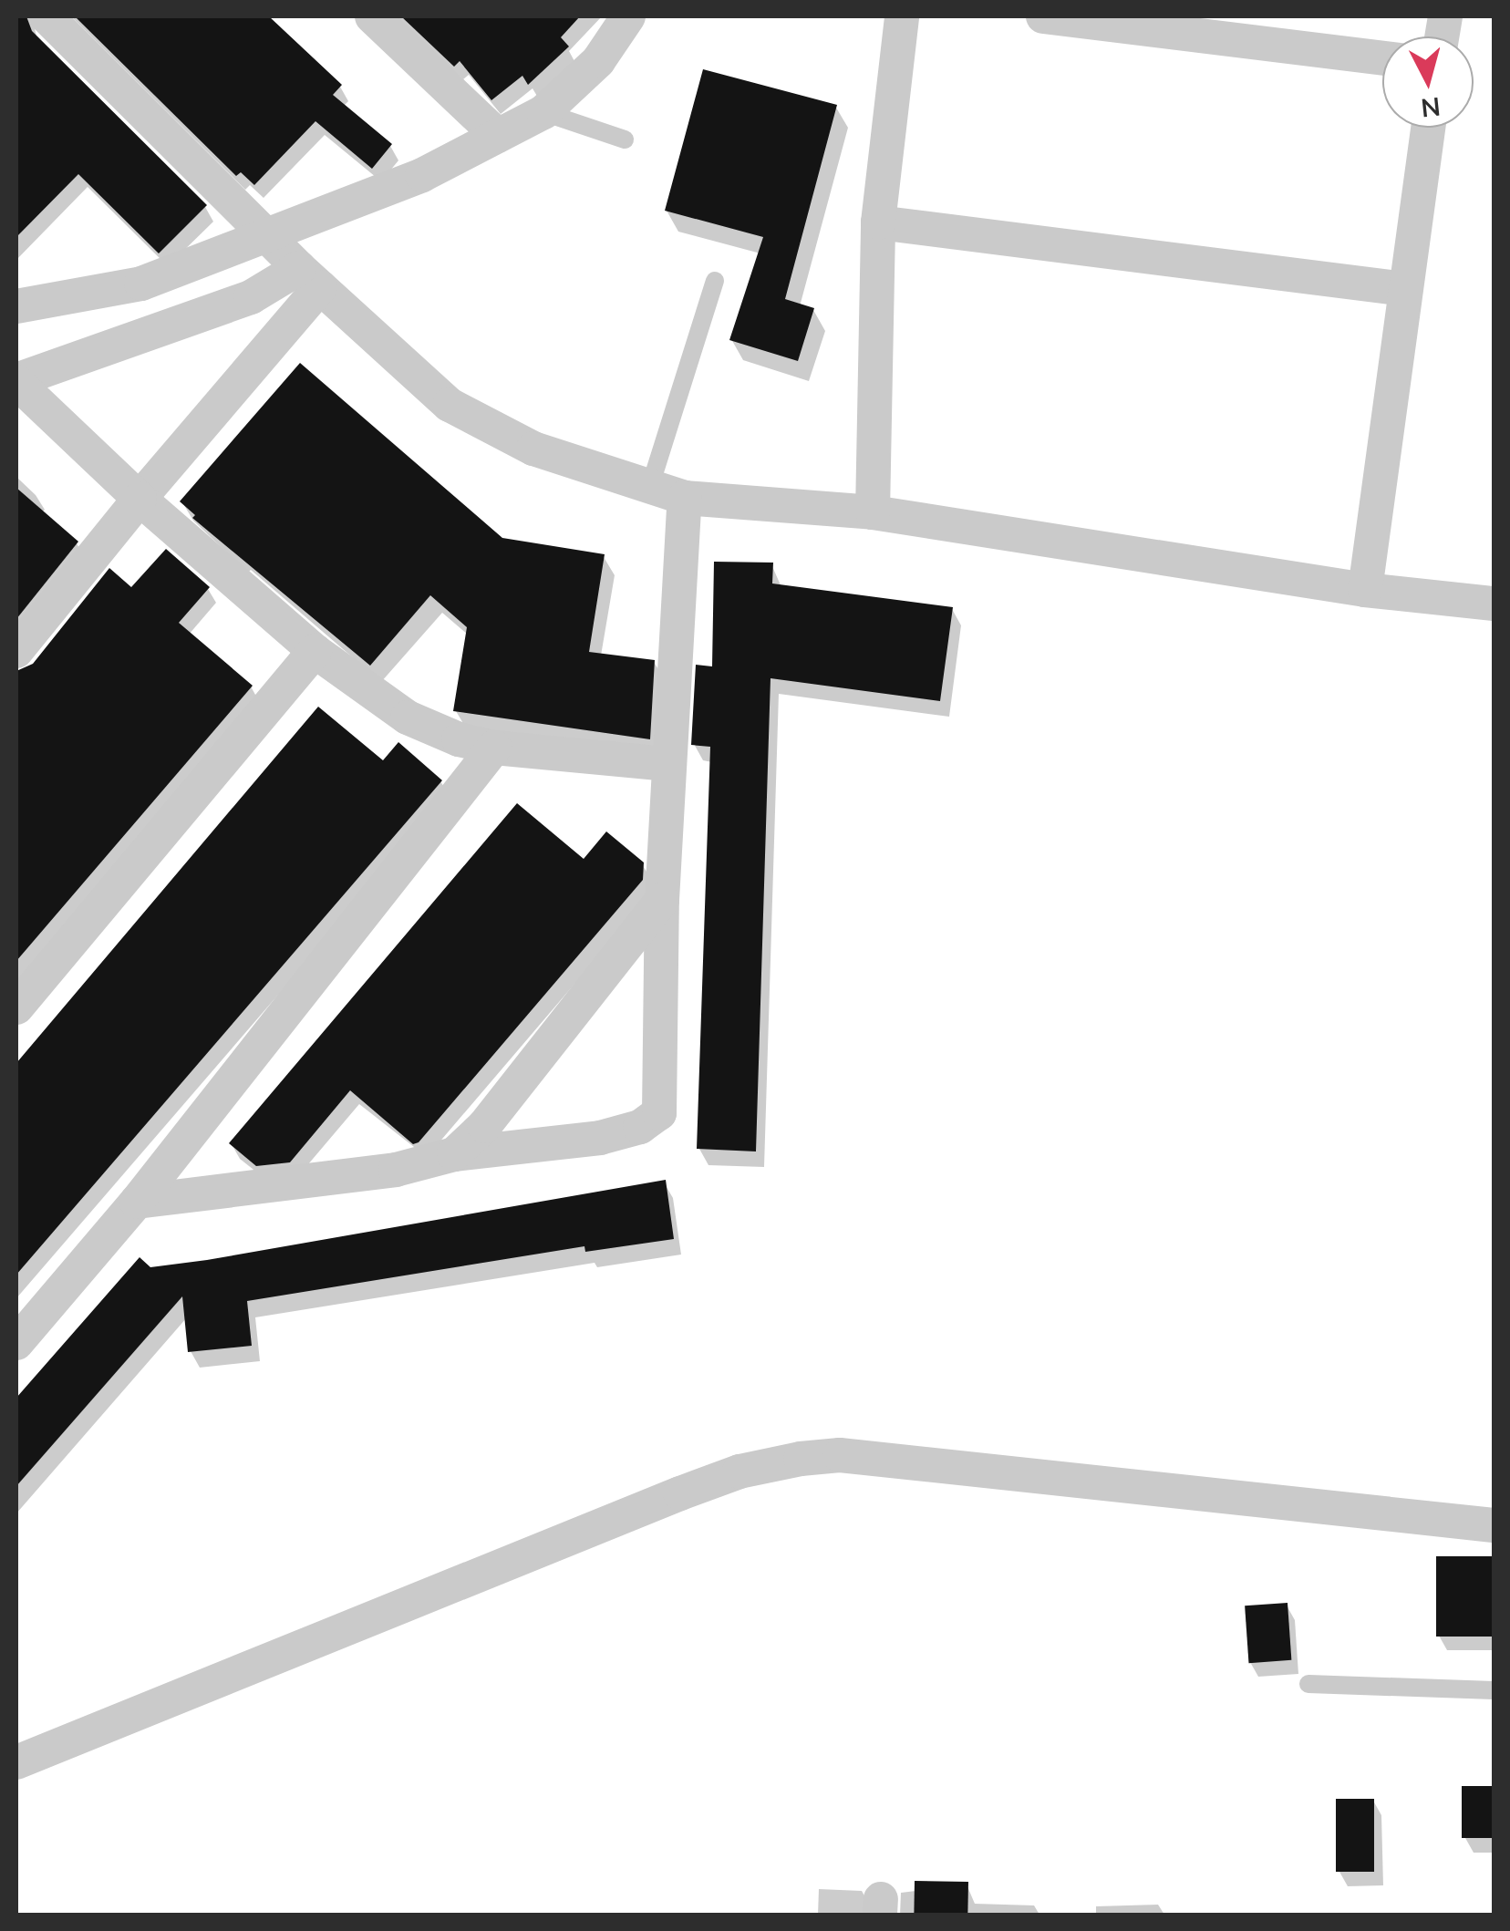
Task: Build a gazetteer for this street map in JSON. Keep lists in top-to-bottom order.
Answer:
{
  "north": "bottom"
}
